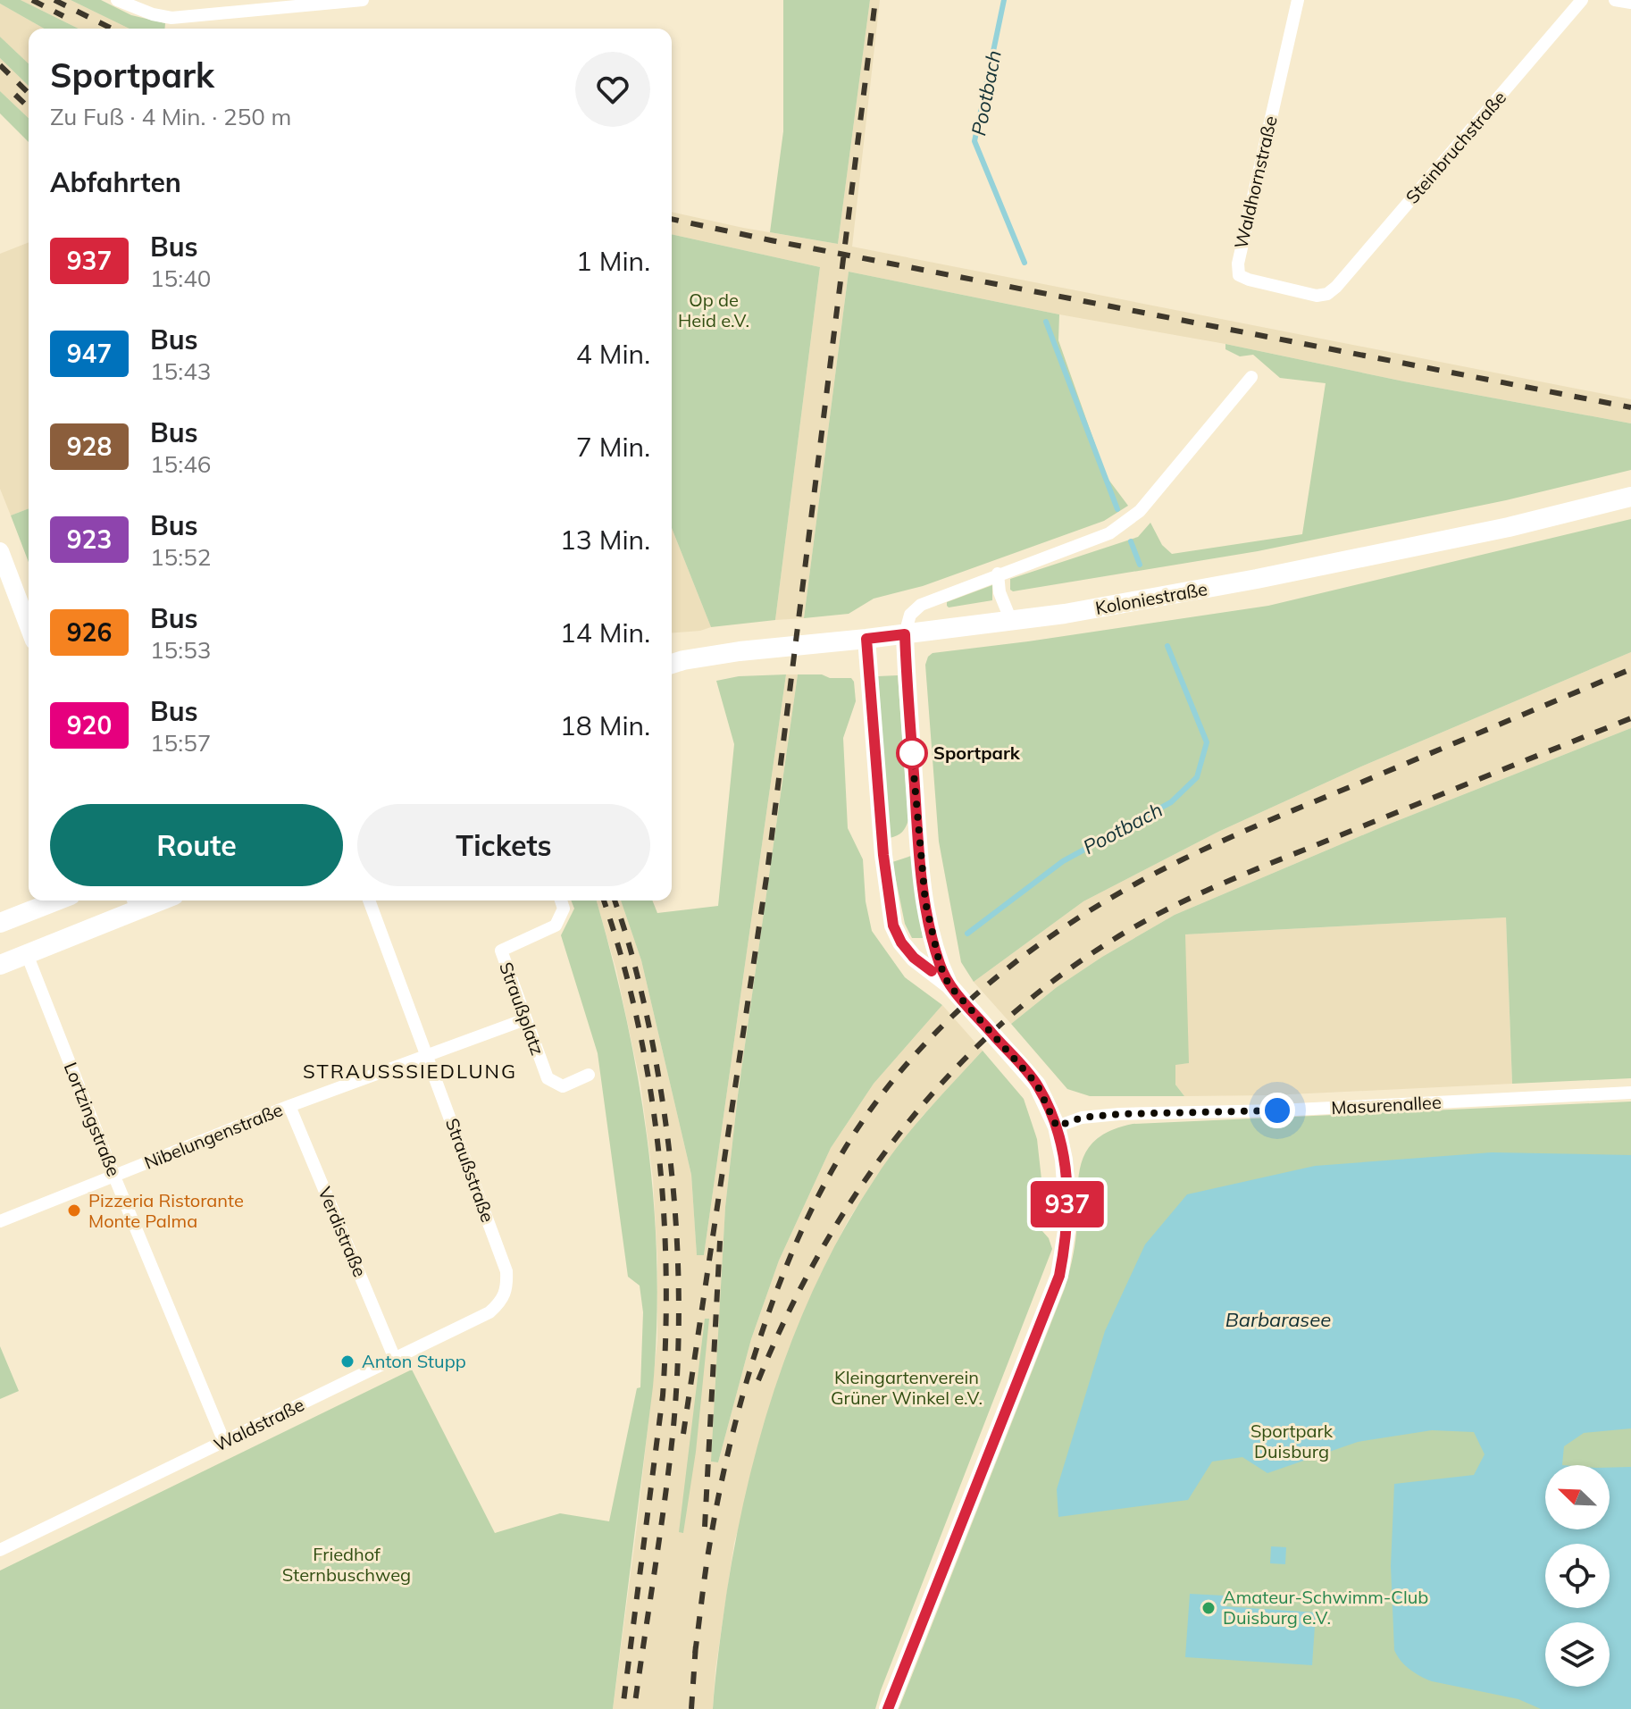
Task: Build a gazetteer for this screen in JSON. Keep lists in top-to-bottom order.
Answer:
{
  "streets": {
    "main road": ["Koloniestraße"],
    "street": [
      "Steinbruchstraße",
      "Waldhornstraße",
      "Straußplatz",
      "Masurenallee",
      "Lortzingstraße",
      "Nibelungenstraße",
      "Straußstraße",
      "Verdistraße",
      "Waldstraße"
    ]
  },
  "crossings": [
    ["Steinbruchstraße", "Waldhornstraße"],
    ["Lortzingstraße", "Nibelungenstraße"],
    ["Lortzingstraße", "Waldstraße"],
    ["Nibelungenstraße", "Straußstraße"],
    ["Nibelungenstraße", "Verdistraße"],
    ["Straußstraße", "Waldstraße"],
    ["Verdistraße", "Waldstraße"]
  ],
  "districts": ["STRAUSSSIEDLUNG"],
  "water": ["Pootbach", "Barbarasee"],
  "parks": [
    "Op de Heid e.V.",
    "Kleingartenverein Grüner Winkel e.V.",
    "Sportpark Duisburg",
    "Friedhof Sternbuschweg"
  ],
  "places": [
    "Sportpark",
    "Pizzeria Ristorante Monte Palma",
    "Anton Stupp",
    "Amateur-Schwimm-Club Duisburg e.V."
  ],
  "lines": ["bus line 937"],
  "north": "top left",
  "page": {
    "on_map": "937",
    "heading": [
      ["Sportpark", "Zu Fuß · 4 Min. · 250 m"],
      "Abfahrten"
    ],
    "list": [
      {
        "mark": "937",
        "name": "Bus",
        "note": "15:40",
        "value": "1 Min."
      },
      {
        "mark": "947",
        "name": "Bus",
        "note": "15:43",
        "value": "4 Min."
      },
      {
        "mark": "928",
        "name": "Bus",
        "note": "15:46",
        "value": "7 Min."
      },
      {
        "mark": "923",
        "name": "Bus",
        "note": "15:52",
        "value": "13 Min."
      },
      {
        "mark": "926",
        "name": "Bus",
        "note": "15:53",
        "value": "14 Min."
      },
      {
        "mark": "920",
        "name": "Bus",
        "note": "15:57",
        "value": "18 Min."
      }
    ],
    "buttons": ["Route", "Tickets"]
  }
}
